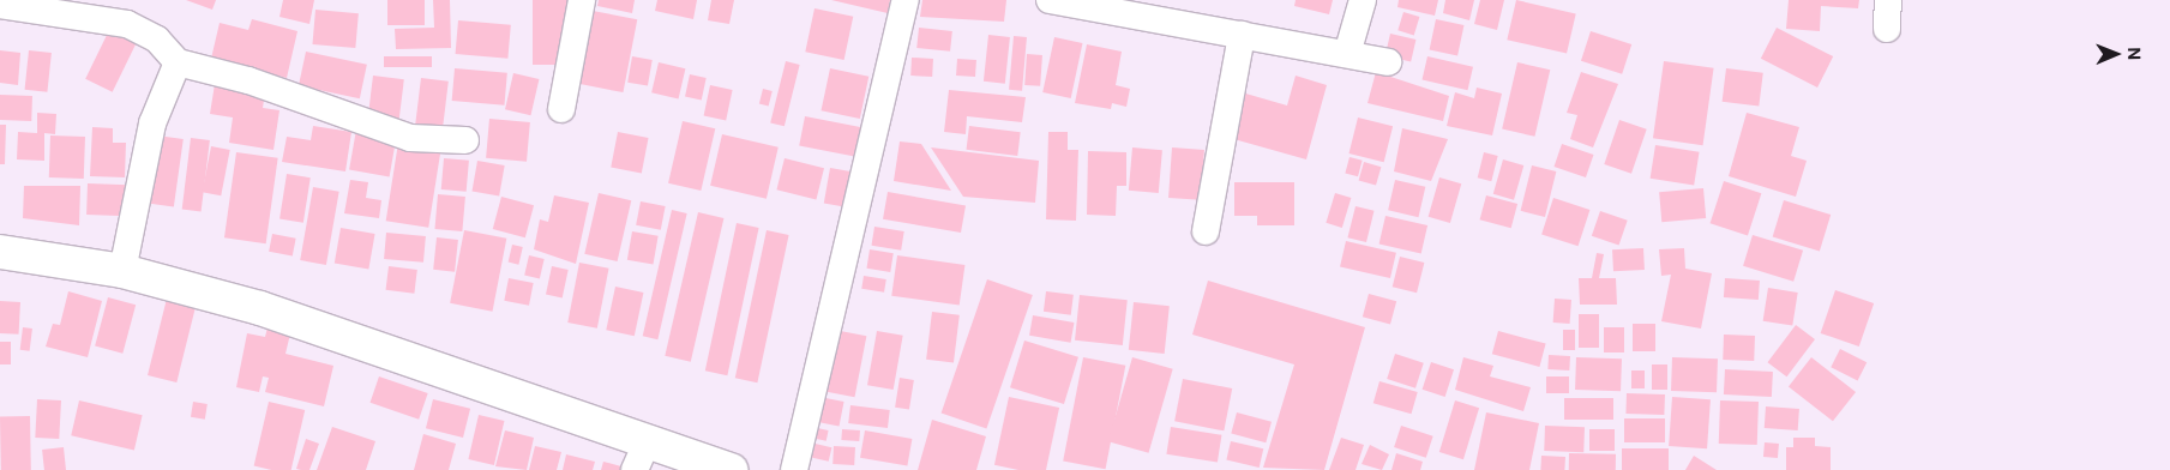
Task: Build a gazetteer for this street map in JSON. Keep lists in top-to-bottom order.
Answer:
{
  "north": "right"
}
